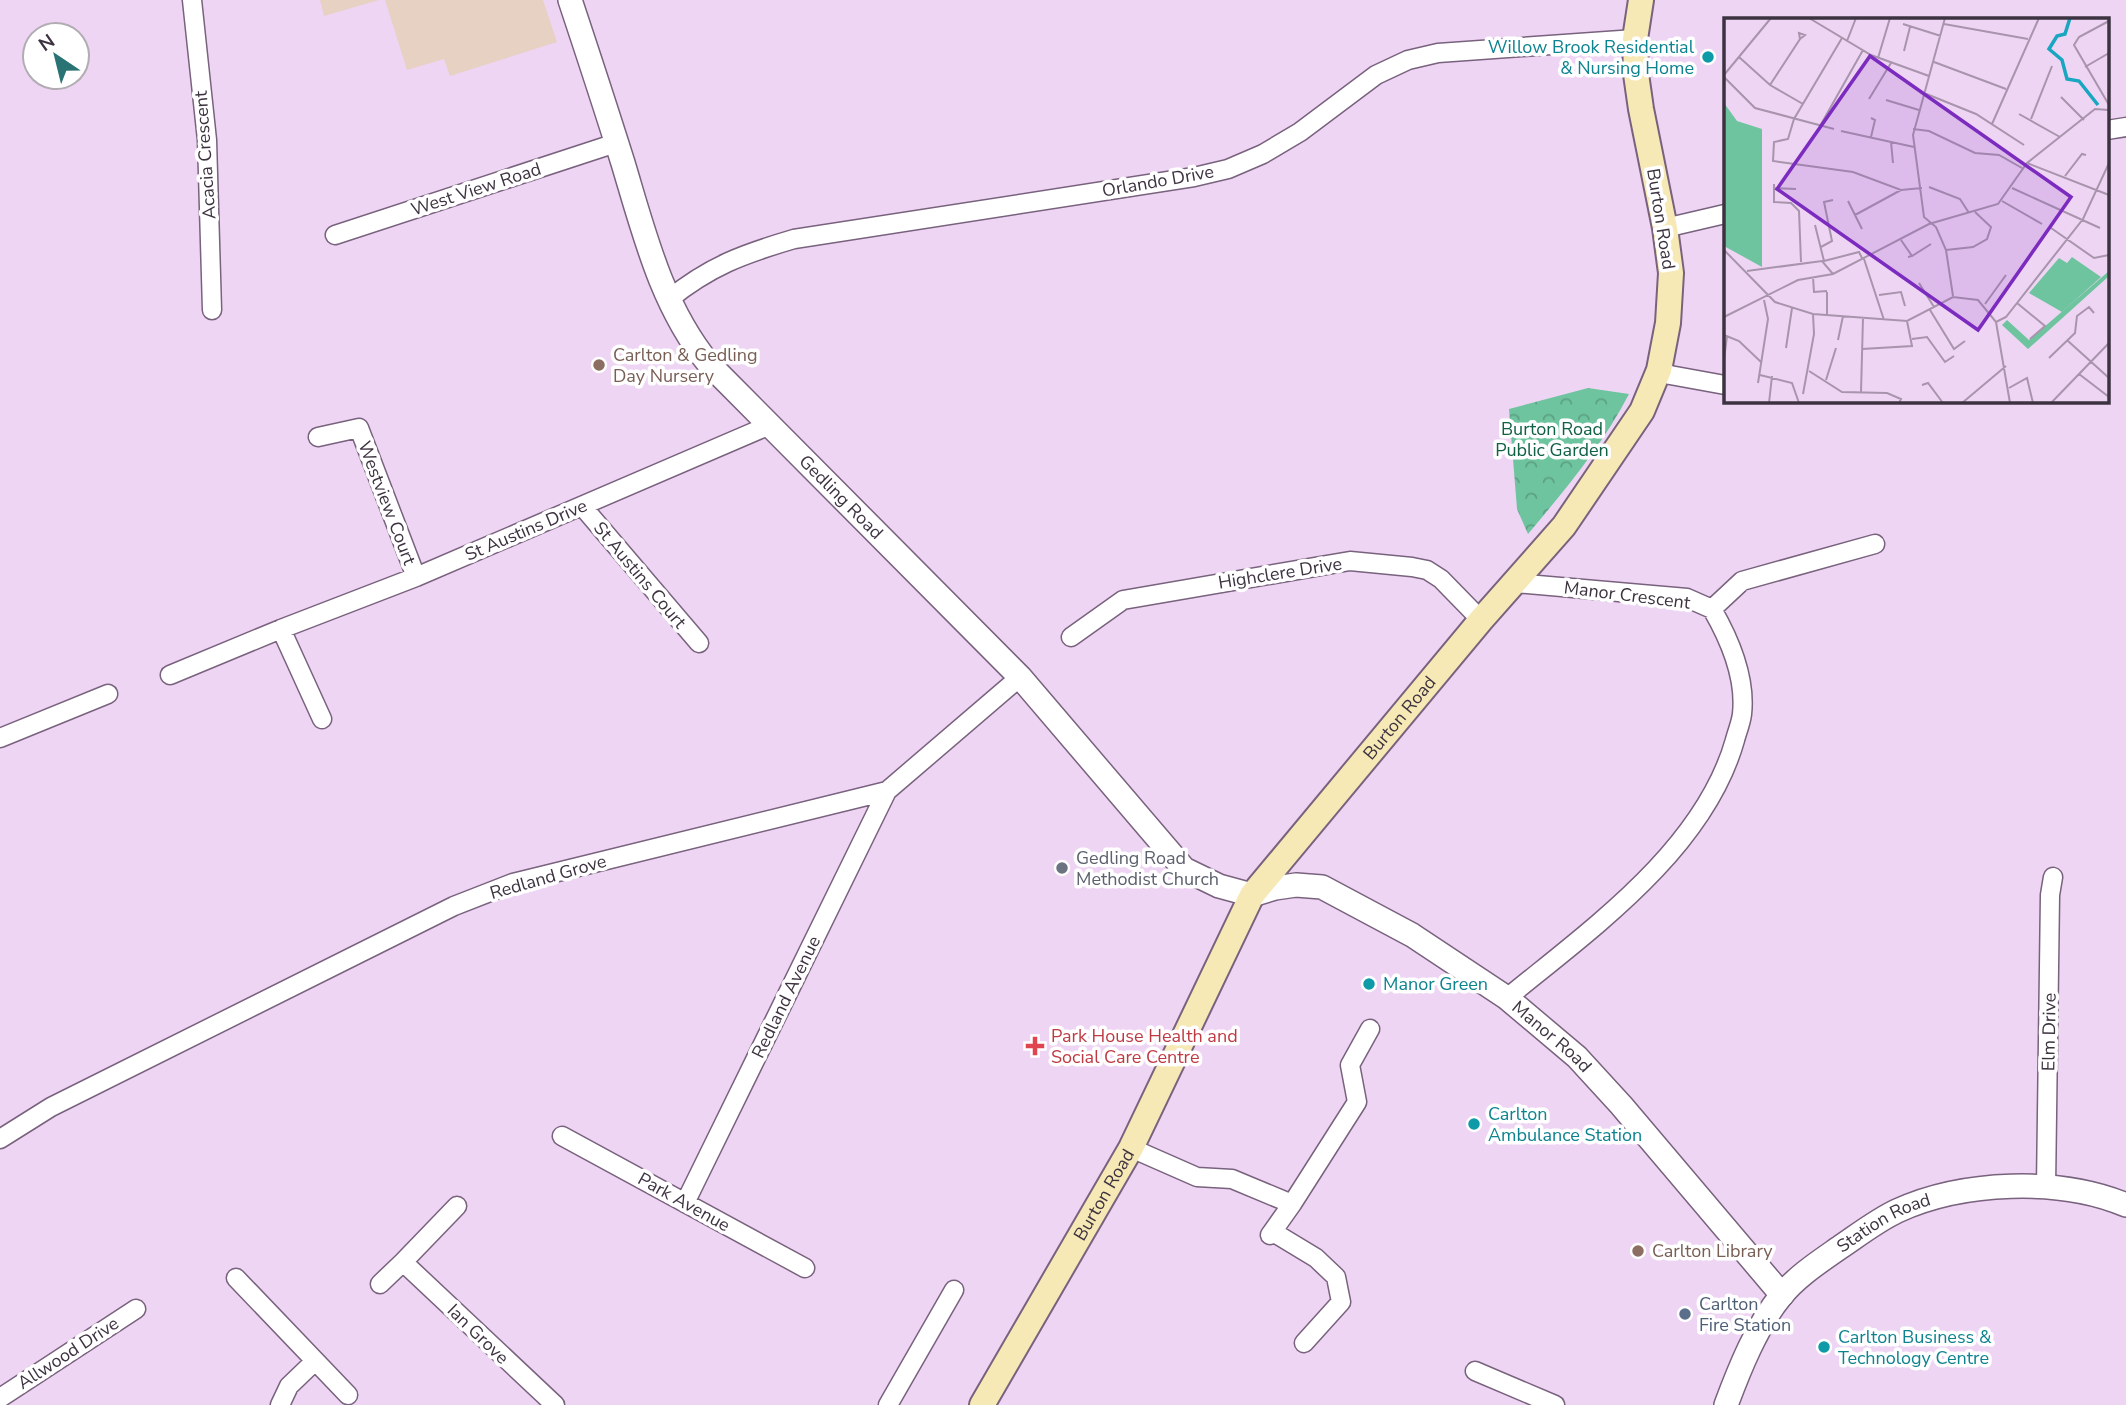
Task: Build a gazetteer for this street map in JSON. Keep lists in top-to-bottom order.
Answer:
{
  "streets": {
    "main road": ["Burton Road"],
    "street": [
      "Acacia Crescent",
      "Orlando Drive",
      "West View Road",
      "Gedling Road",
      "Westview Court",
      "St Austins Drive",
      "Highclere Drive",
      "St Austins Court",
      "Manor Crescent",
      "Redland Grove",
      "Redland Avenue",
      "Elm Drive",
      "Manor Road",
      "Park Avenue",
      "Station Road",
      "Ian Grove",
      "Allwood Drive"
    ]
  },
  "crossings": [
    ["Orlando Drive", "Burton Road"],
    ["Orlando Drive", "Gedling Road"],
    ["West View Road", "Gedling Road"],
    ["Burton Road", "Gedling Road"],
    ["Burton Road", "Highclere Drive"],
    ["Burton Road", "Manor Crescent"],
    ["Burton Road", "Manor Road"],
    ["Gedling Road", "St Austins Drive"],
    ["Gedling Road", "Redland Grove"],
    ["Gedling Road", "Manor Road"],
    ["Westview Court", "St Austins Drive"],
    ["St Austins Drive", "St Austins Court"],
    ["Manor Crescent", "Manor Road"],
    ["Redland Grove", "Redland Avenue"],
    ["Redland Avenue", "Park Avenue"],
    ["Elm Drive", "Station Road"],
    ["Manor Road", "Station Road"]
  ],
  "parks": ["Burton Road Public Garden"],
  "places": {
    "other": [
      "Willow Brook Residential & Nursing Home",
      "Carlton & Gedling Day Nursery",
      "Gedling Road Methodist Church",
      "Manor Green",
      "Carlton Ambulance Station",
      "Carlton Library",
      "Carlton Fire Station",
      "Carlton Business & Technology Centre"
    ],
    "health": ["Park House Health and Social Care Centre"]
  },
  "north": "top left"
}
